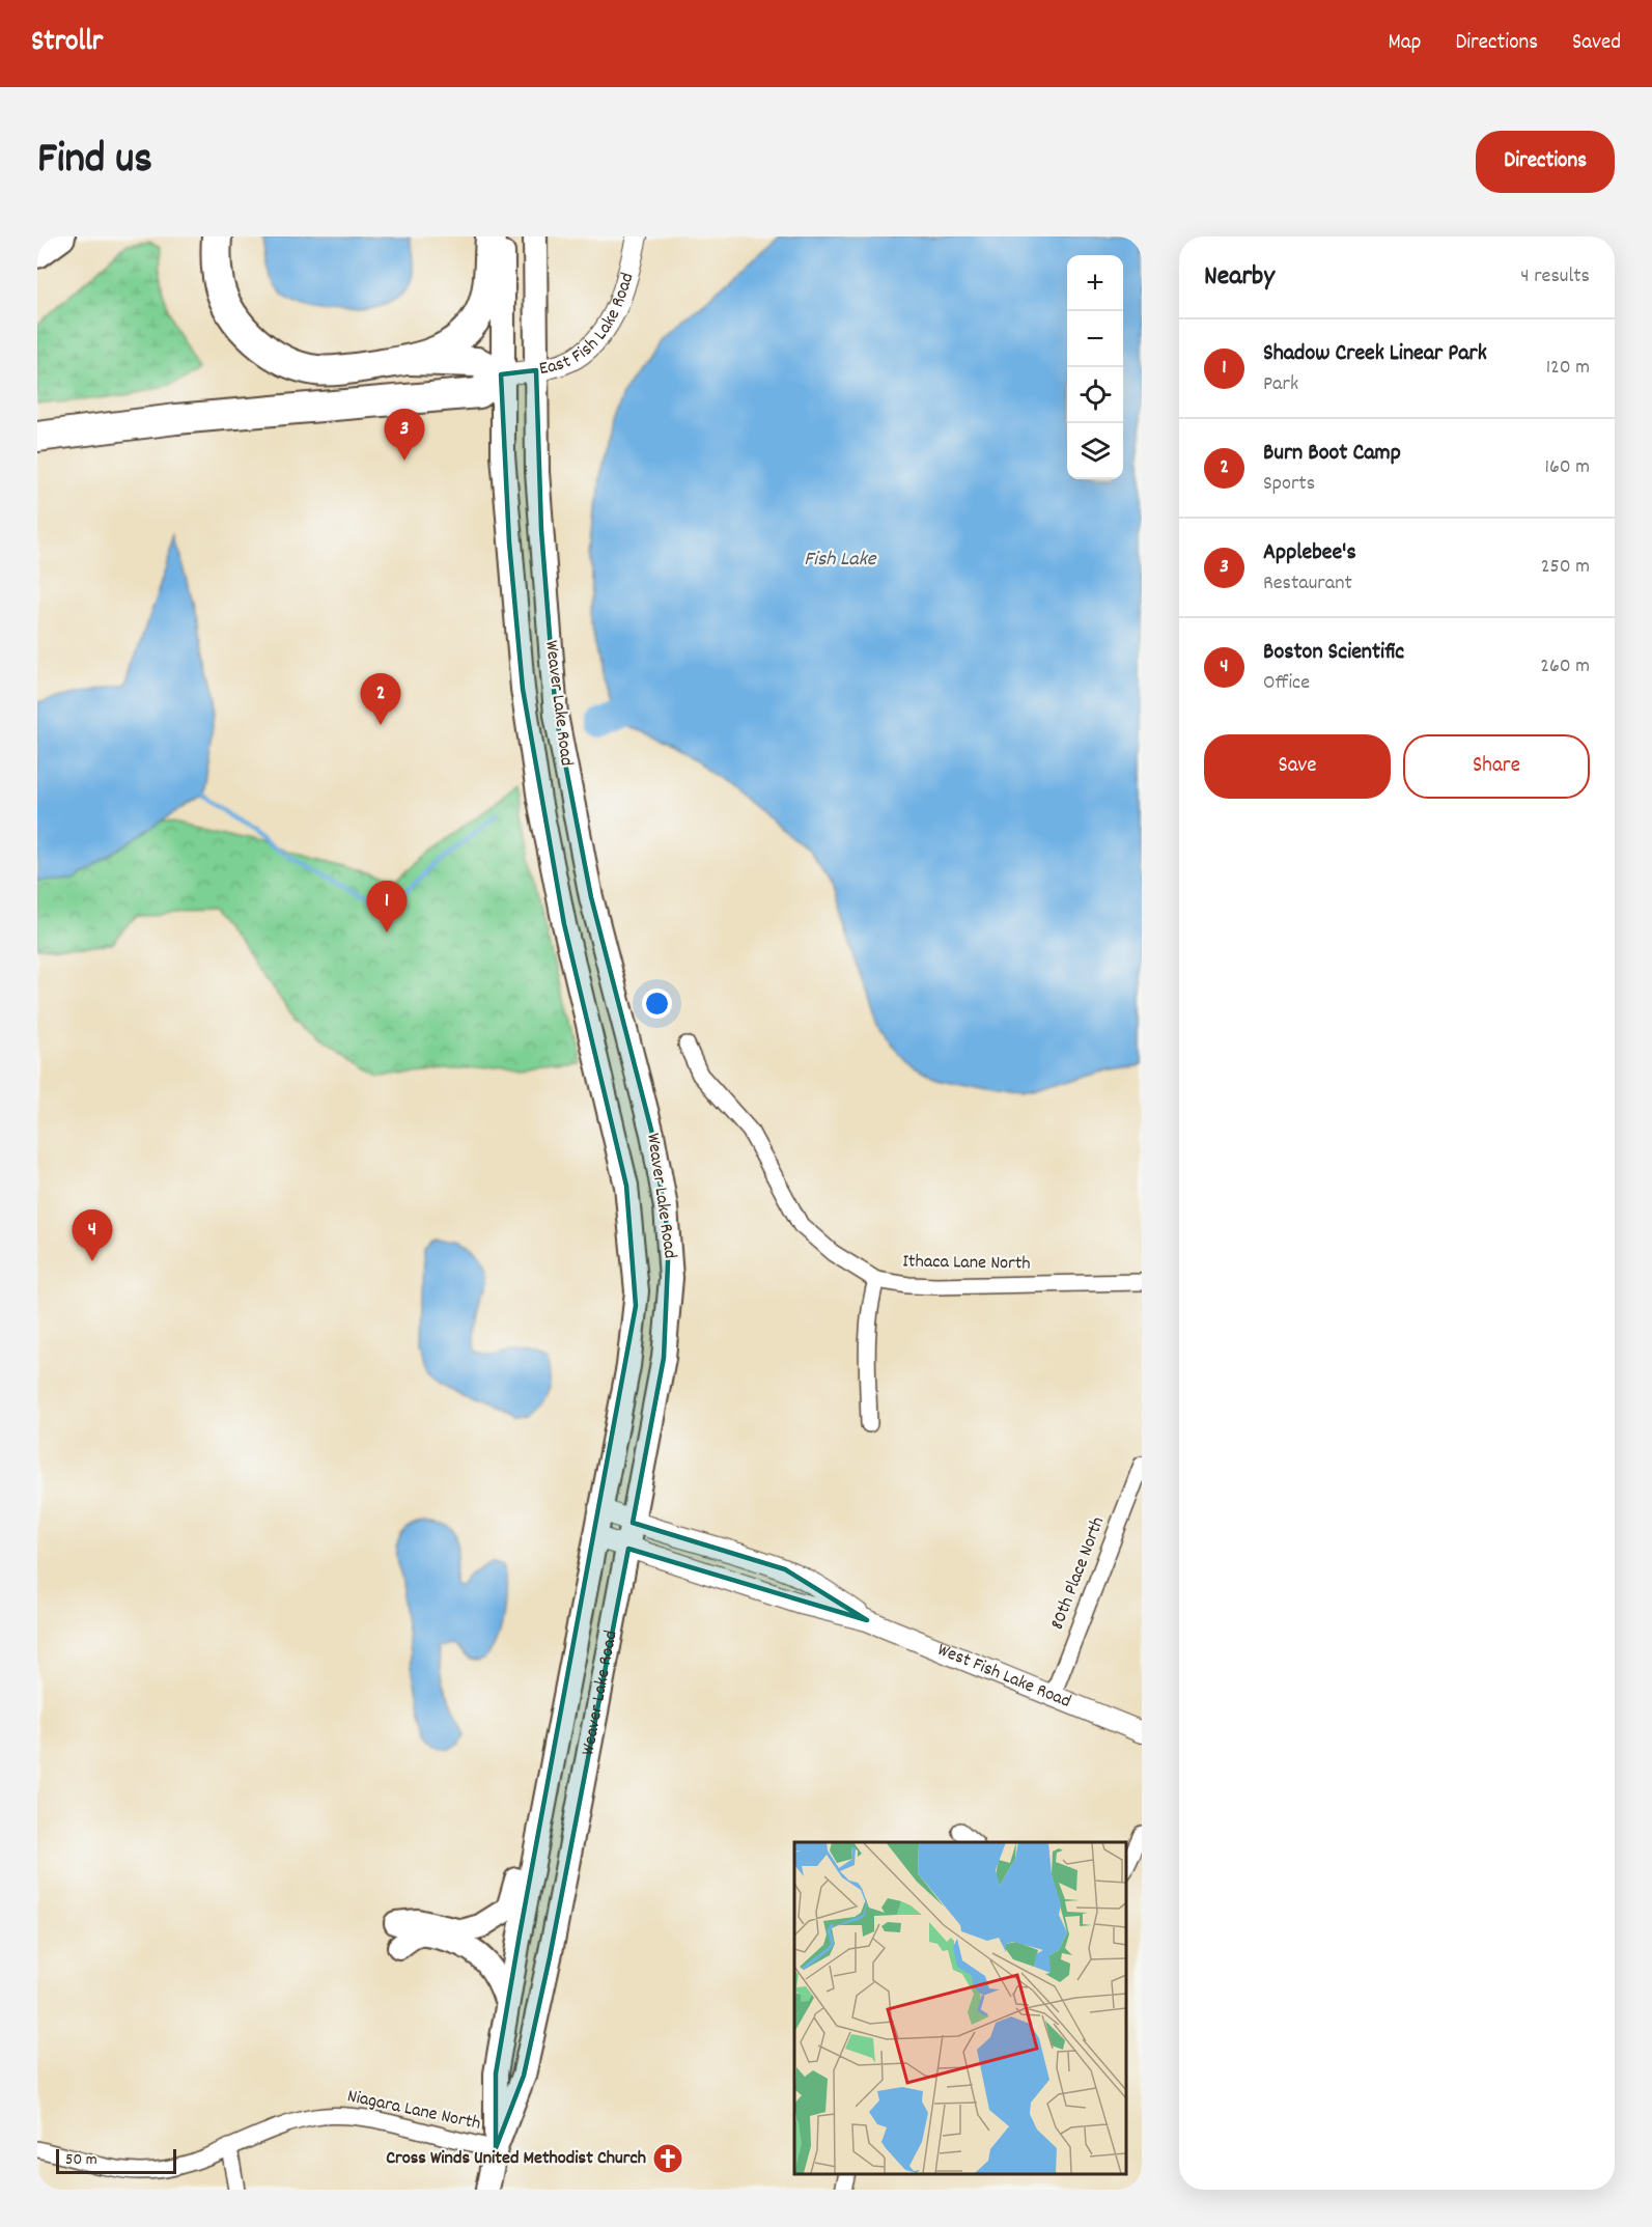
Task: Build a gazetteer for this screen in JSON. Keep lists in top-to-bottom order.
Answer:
{
  "streets": {
    "main road": ["Weaver Lake Road"],
    "street": [
      "East Fish Lake Road",
      "Ithaca Lane North",
      "80th Place North",
      "West Fish Lake Road",
      "Niagara Lane North"
    ]
  },
  "crossings": [
    ["East Fish Lake Road", "Weaver Lake Road"],
    ["Weaver Lake Road", "West Fish Lake Road"],
    ["Weaver Lake Road", "Niagara Lane North"],
    ["80th Place North", "West Fish Lake Road"]
  ],
  "water": ["Fish Lake"],
  "places": {
    "church": ["Cross Winds United Methodist Church"]
  },
  "scale_bar": "50 m",
  "page": {
    "header": "Strollr",
    "nav": ["Map", "Directions", "Saved"],
    "title": "Find us",
    "buttons": [
      "Directions",
      ["Save", "Share"]
    ],
    "heading": ["Nearby", "4 results"],
    "map_buttons": ["+", "−"],
    "list": [
      {
        "mark": "1",
        "name": "Shadow Creek Linear Park",
        "note": "Park",
        "value": "120 m"
      },
      {
        "mark": "2",
        "name": "Burn Boot Camp",
        "note": "Sports",
        "value": "160 m"
      },
      {
        "mark": "3",
        "name": "Applebee's",
        "note": "Restaurant",
        "value": "250 m"
      },
      {
        "mark": "4",
        "name": "Boston Scientific",
        "note": "Office",
        "value": "260 m"
      }
    ],
    "pins": [
      "3",
      "2",
      "1",
      "4"
    ],
    "scale": "50 m"
  }
}
